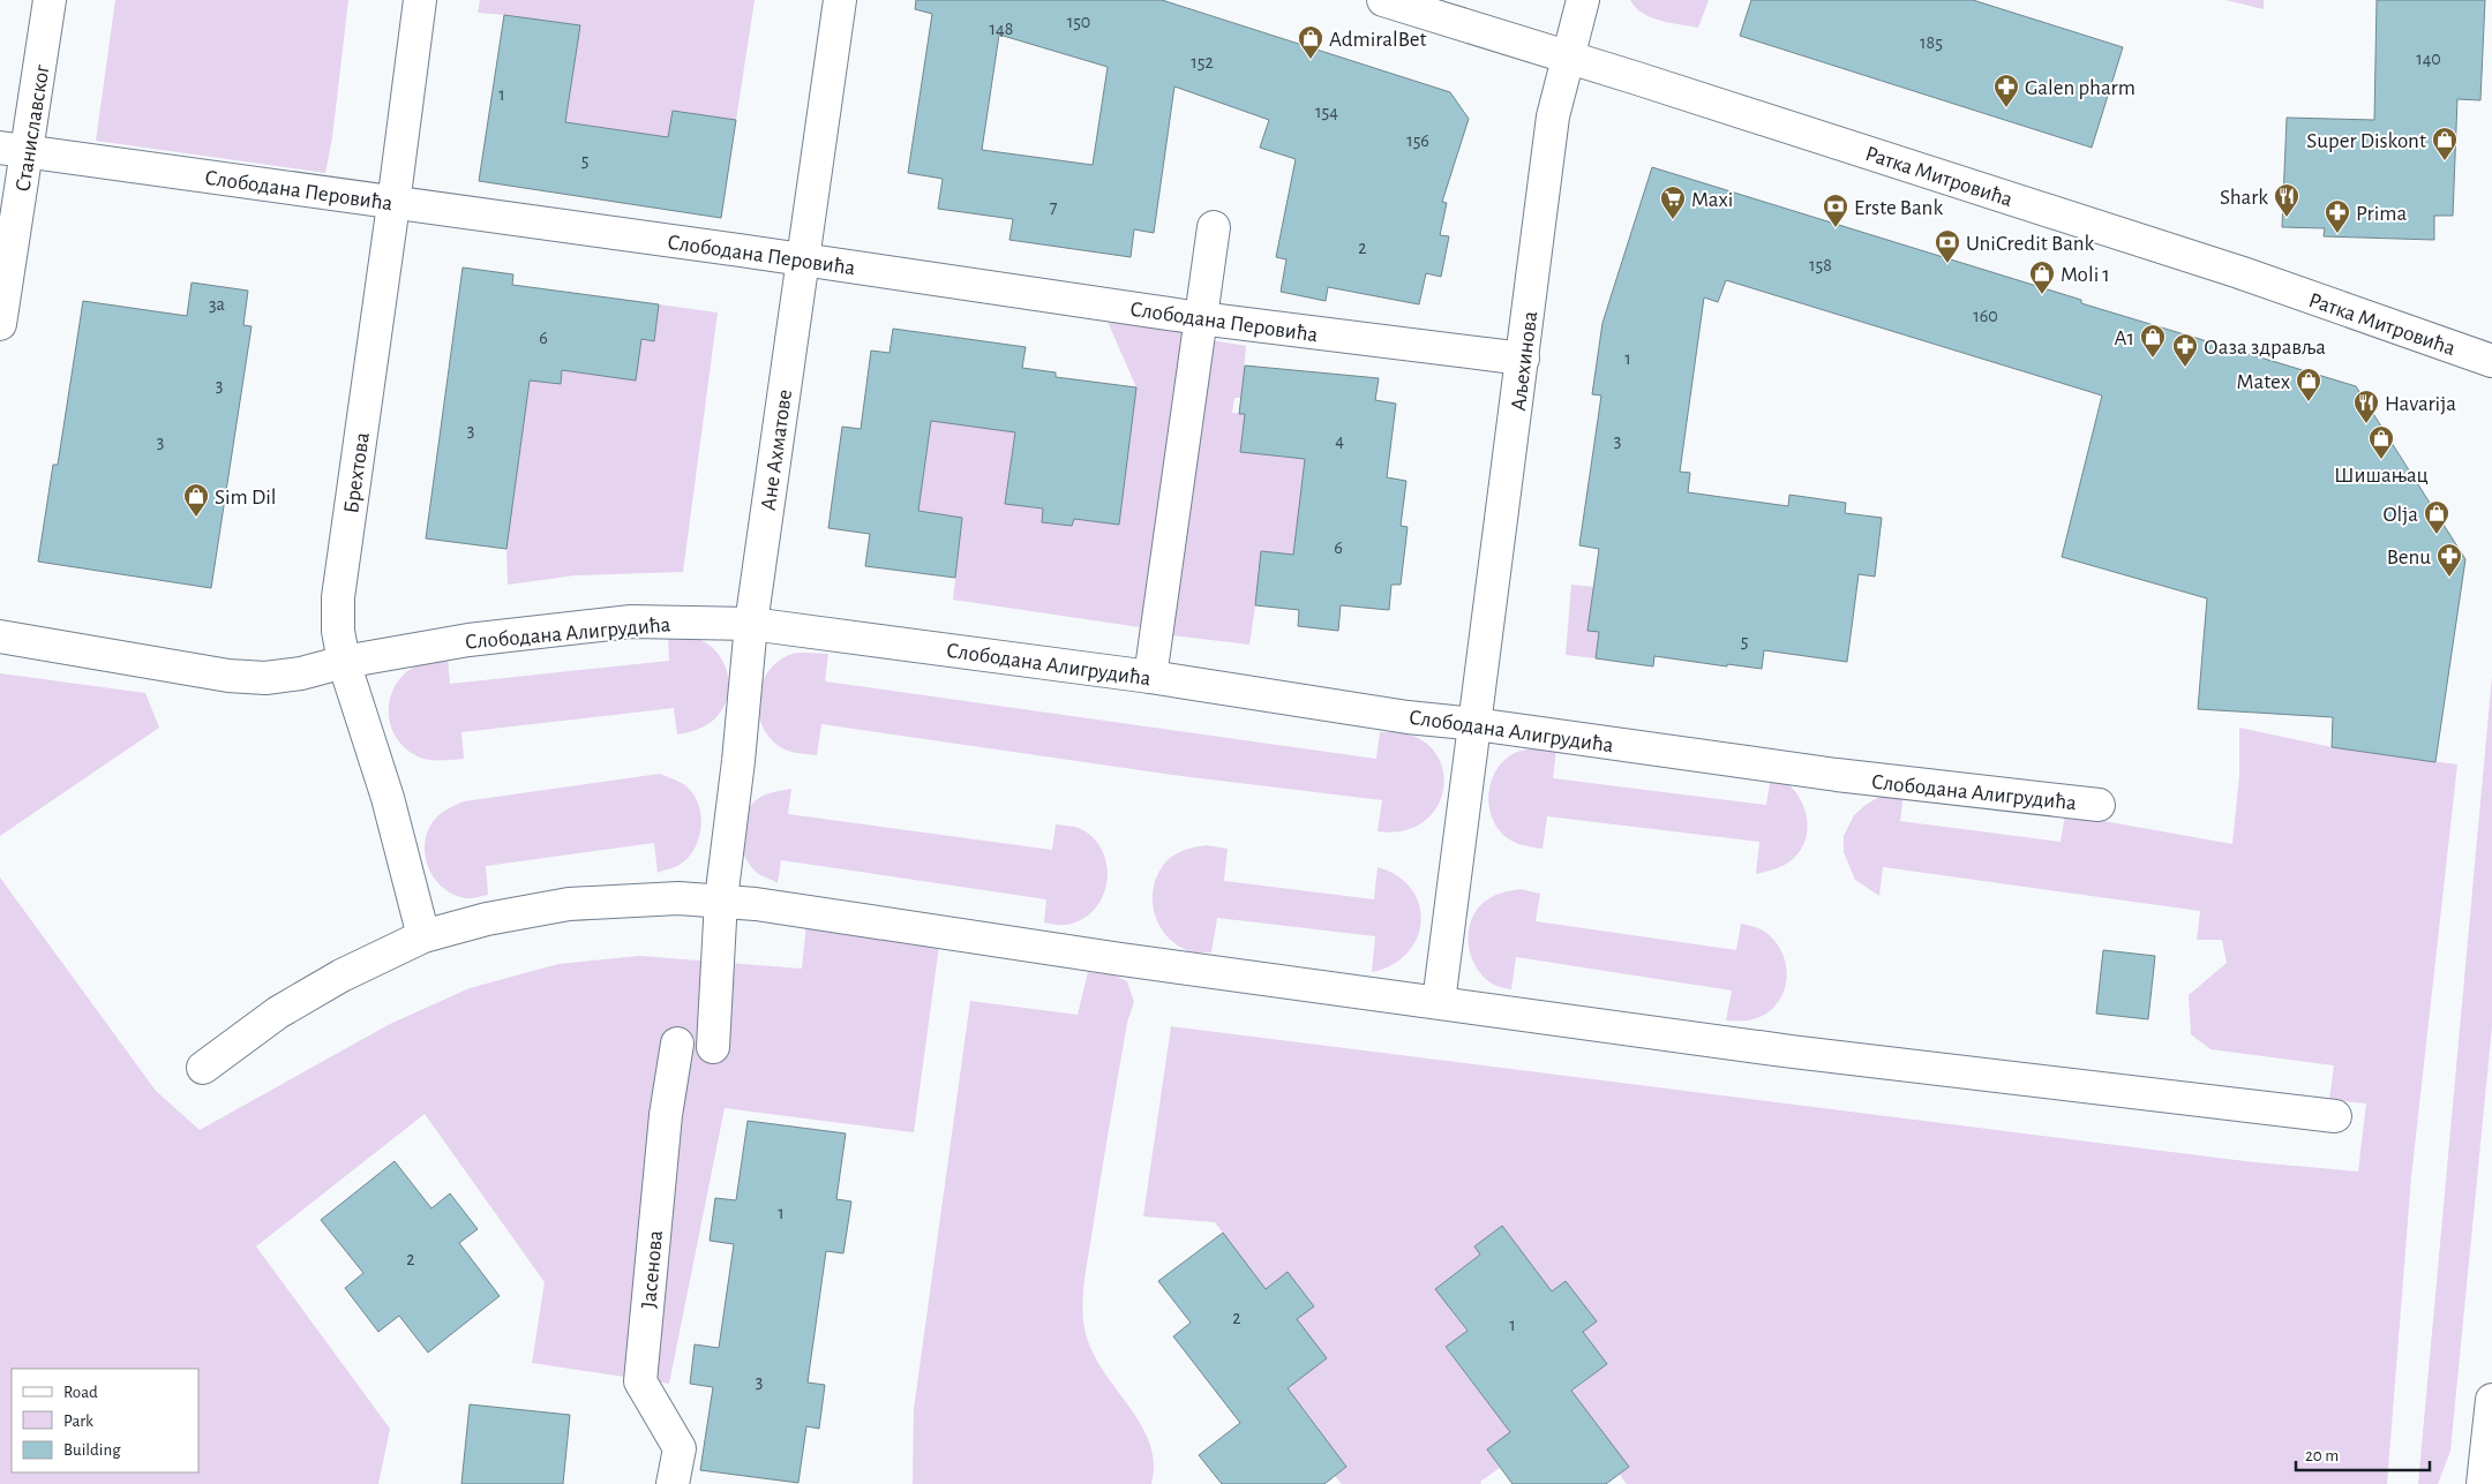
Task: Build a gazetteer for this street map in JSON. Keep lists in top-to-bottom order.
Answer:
{
  "streets": {
    "street": [
      "Станиславског",
      "Ратка Митровића",
      "Слободана Перовића",
      "Аљехинова",
      "Ане Ахматове",
      "Брехтова",
      "Слободана Алигрудића",
      "Јасенова"
    ]
  },
  "crossings": [
    ["Станиславског", "Слободана Перовића"],
    ["Ратка Митровића", "Аљехинова"],
    ["Слободана Перовића", "Аљехинова"],
    ["Слободана Перовића", "Ане Ахматове"],
    ["Слободана Перовића", "Брехтова"],
    ["Аљехинова", "Слободана Алигрудића"],
    ["Ане Ахматове", "Слободана Алигрудића"],
    ["Брехтова", "Слободана Алигрудића"]
  ],
  "places": {
    "shop": [
      "AdmiralBet",
      "Super Diskont",
      "Moli 1",
      "A1",
      "Matex",
      "Шишањац",
      "Sim Dil",
      "Olja"
    ],
    "pharmacy": [
      "Galen pharm",
      "Prima",
      "Оаза здравља",
      "Benu"
    ],
    "restaurant": ["Shark", "Havarija"],
    "supermarket": ["Maxi"],
    "bank": ["Erste Bank", "UniCredit Bank"]
  },
  "house_numbers": [
    "150",
    "148",
    "185",
    "140",
    "152",
    "1",
    "154",
    "156",
    "5",
    "7",
    "2",
    "158",
    "3a",
    "160",
    "6",
    "1",
    "3",
    "3",
    "4",
    "3",
    "3",
    "6",
    "5",
    "1",
    "2",
    "2",
    "1",
    "3"
  ],
  "legend": ["Road", "Park", "Building"],
  "scale_bar": "20 m"
}
